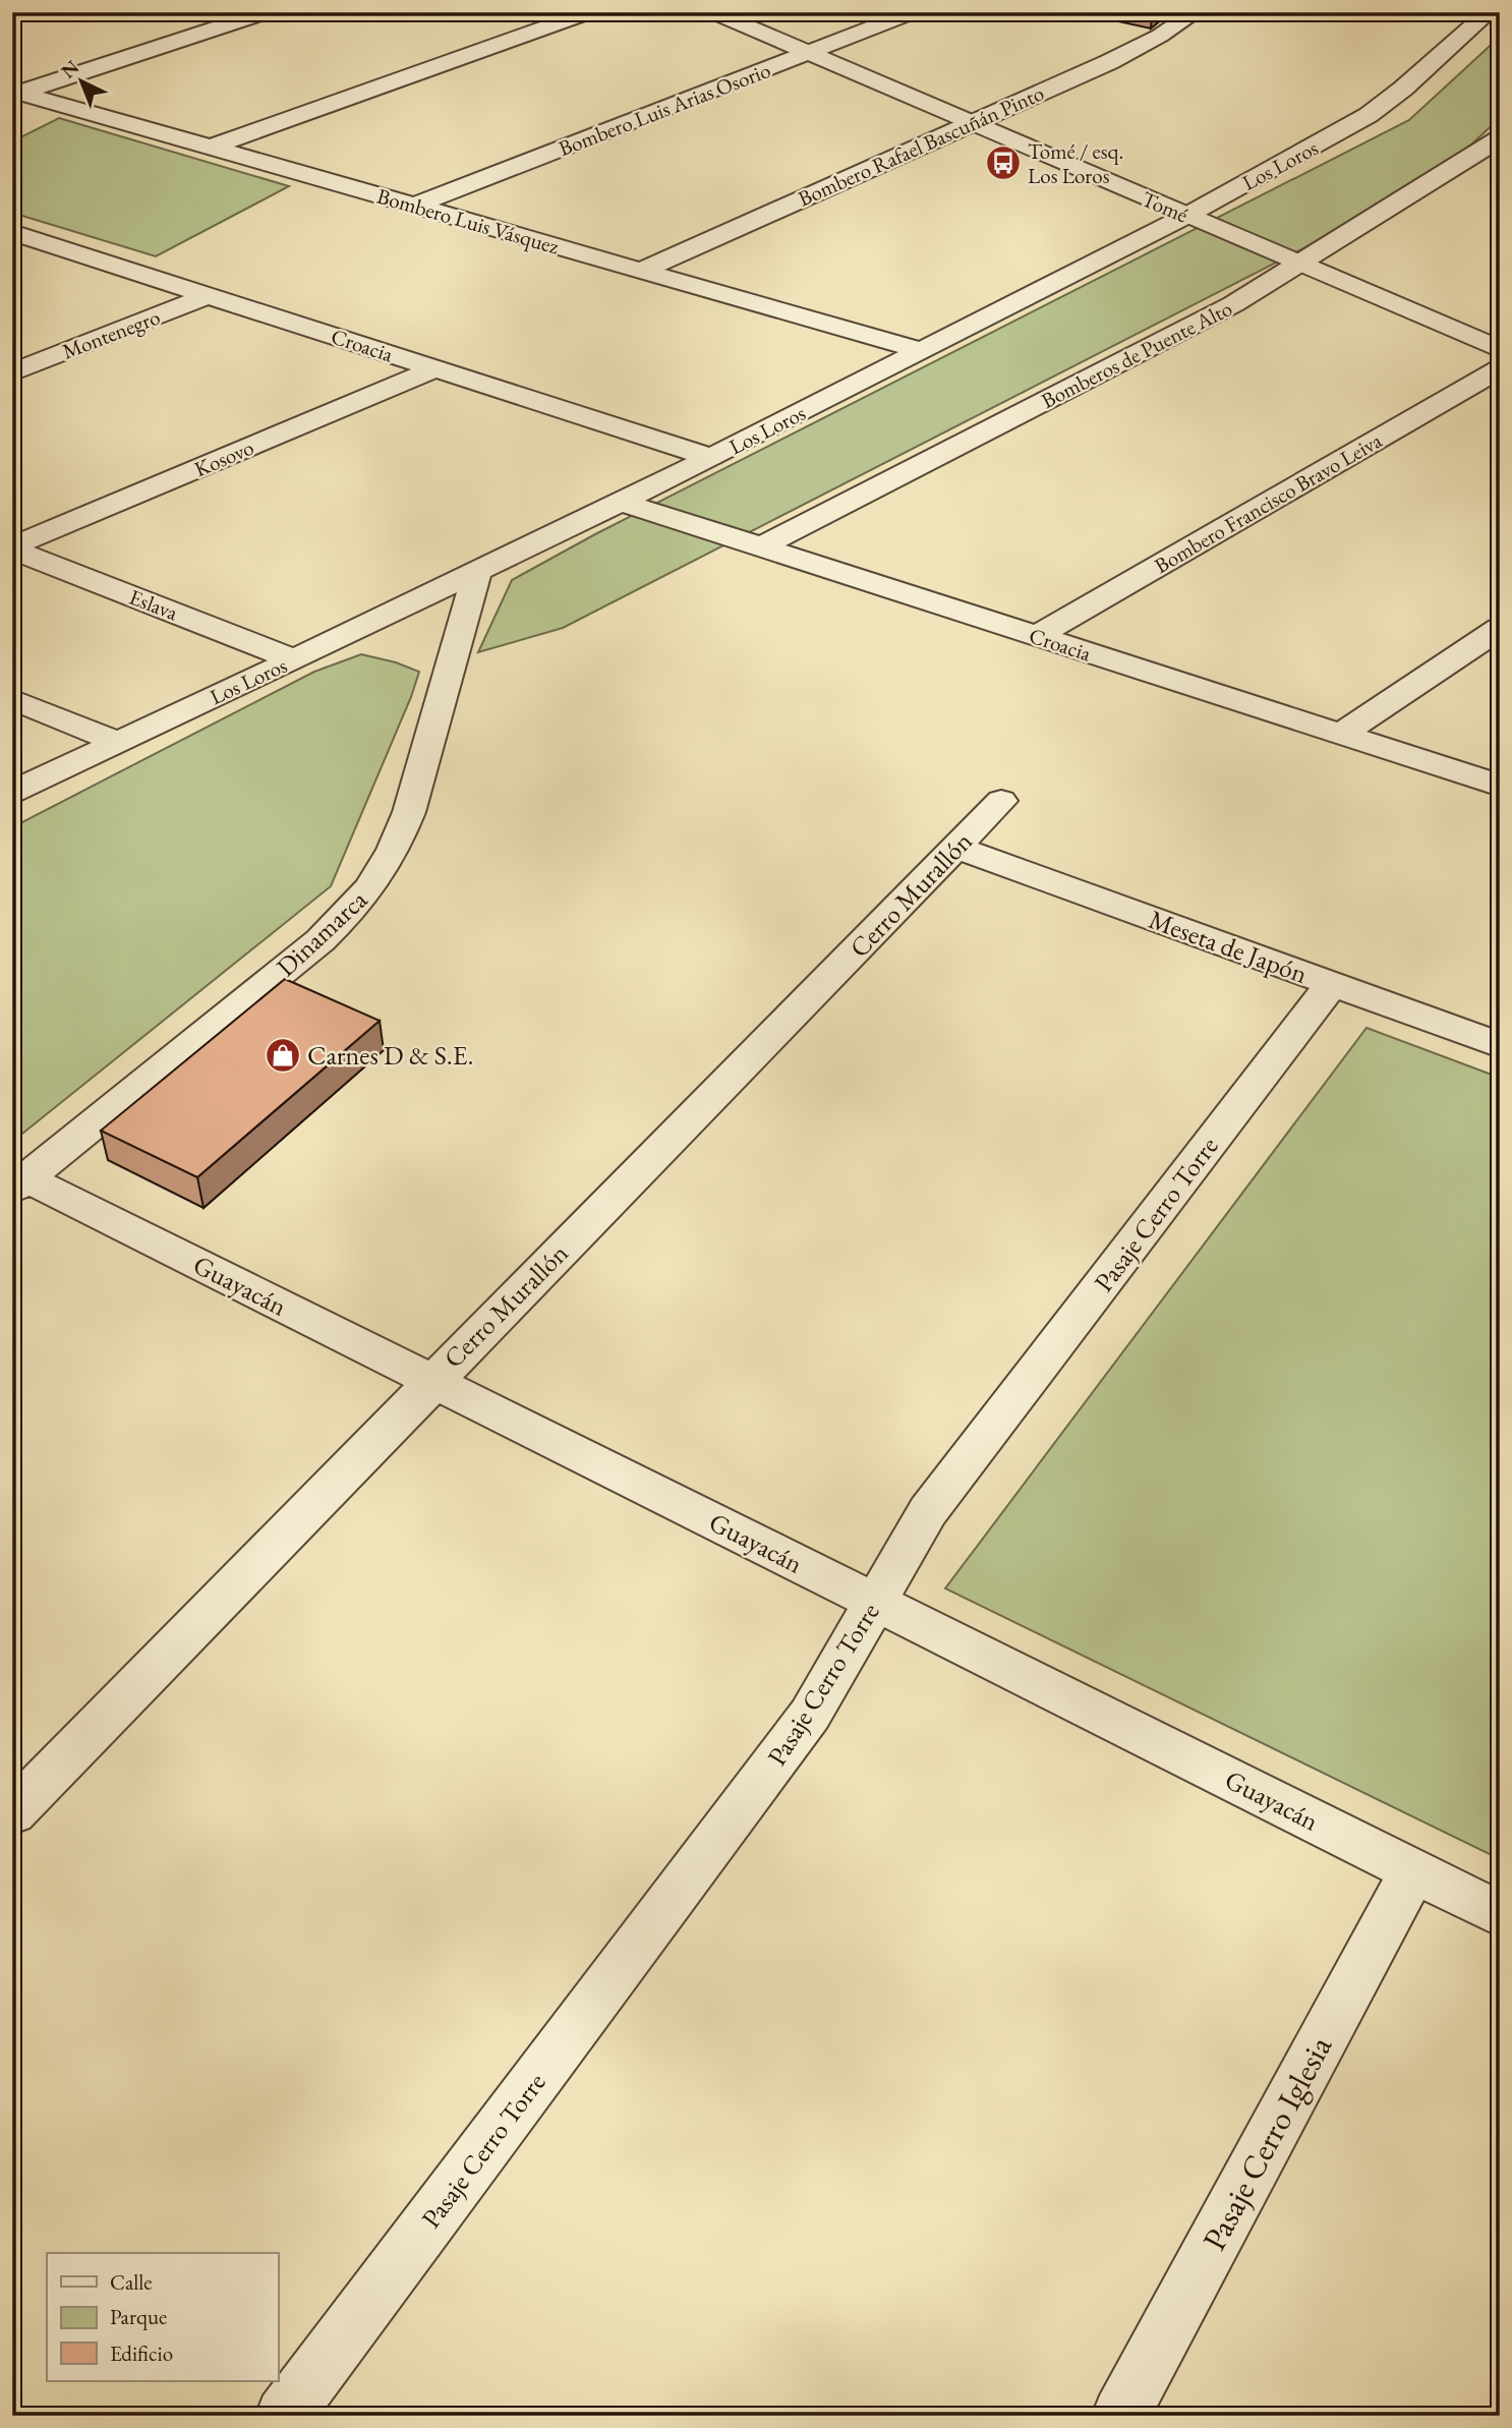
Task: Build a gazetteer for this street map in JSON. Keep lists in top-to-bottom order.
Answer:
{
  "streets": {
    "street": [
      "Bombero Luis Arias Osorio",
      "Bombero Rafael Bascuñán Pinto",
      "Los Loros",
      "Tomé",
      "Bombero Luis Vásquez",
      "Montenegro",
      "Croacia",
      "Bomberos de Puente Alto",
      "Kosovo",
      "Bombero Francisco Bravo Leiva",
      "Eslava",
      "Cerro Murallón",
      "Dinamarca",
      "Meseta de Japón",
      "Pasaje Cerro Torre",
      "Guayacán",
      "Pasaje Cerro Iglesia"
    ]
  },
  "crossings": [
    ["Bombero Luis Arias Osorio", "Tomé"],
    ["Bombero Luis Arias Osorio", "Bombero Luis Vásquez"],
    ["Bombero Rafael Bascuñán Pinto", "Tomé"],
    ["Bombero Rafael Bascuñán Pinto", "Bombero Luis Vásquez"],
    ["Los Loros", "Tomé"],
    ["Los Loros", "Bombero Luis Vásquez"],
    ["Los Loros", "Croacia"],
    ["Los Loros", "Eslava"],
    ["Los Loros", "Dinamarca"],
    ["Tomé", "Bomberos de Puente Alto"],
    ["Montenegro", "Croacia"],
    ["Croacia", "Bomberos de Puente Alto"],
    ["Croacia", "Kosovo"],
    ["Croacia", "Bombero Francisco Bravo Leiva"],
    ["Kosovo", "Eslava"],
    ["Cerro Murallón", "Meseta de Japón"],
    ["Cerro Murallón", "Guayacán"],
    ["Dinamarca", "Guayacán"],
    ["Meseta de Japón", "Pasaje Cerro Torre"],
    ["Pasaje Cerro Torre", "Guayacán"],
    ["Guayacán", "Pasaje Cerro Iglesia"]
  ],
  "places": {
    "bus stop": ["Tomé / esq. Los Loros"],
    "shop": ["Carnes D & S.E."]
  },
  "legend": ["Calle", "Parque", "Edificio"],
  "north": "top left"
}
